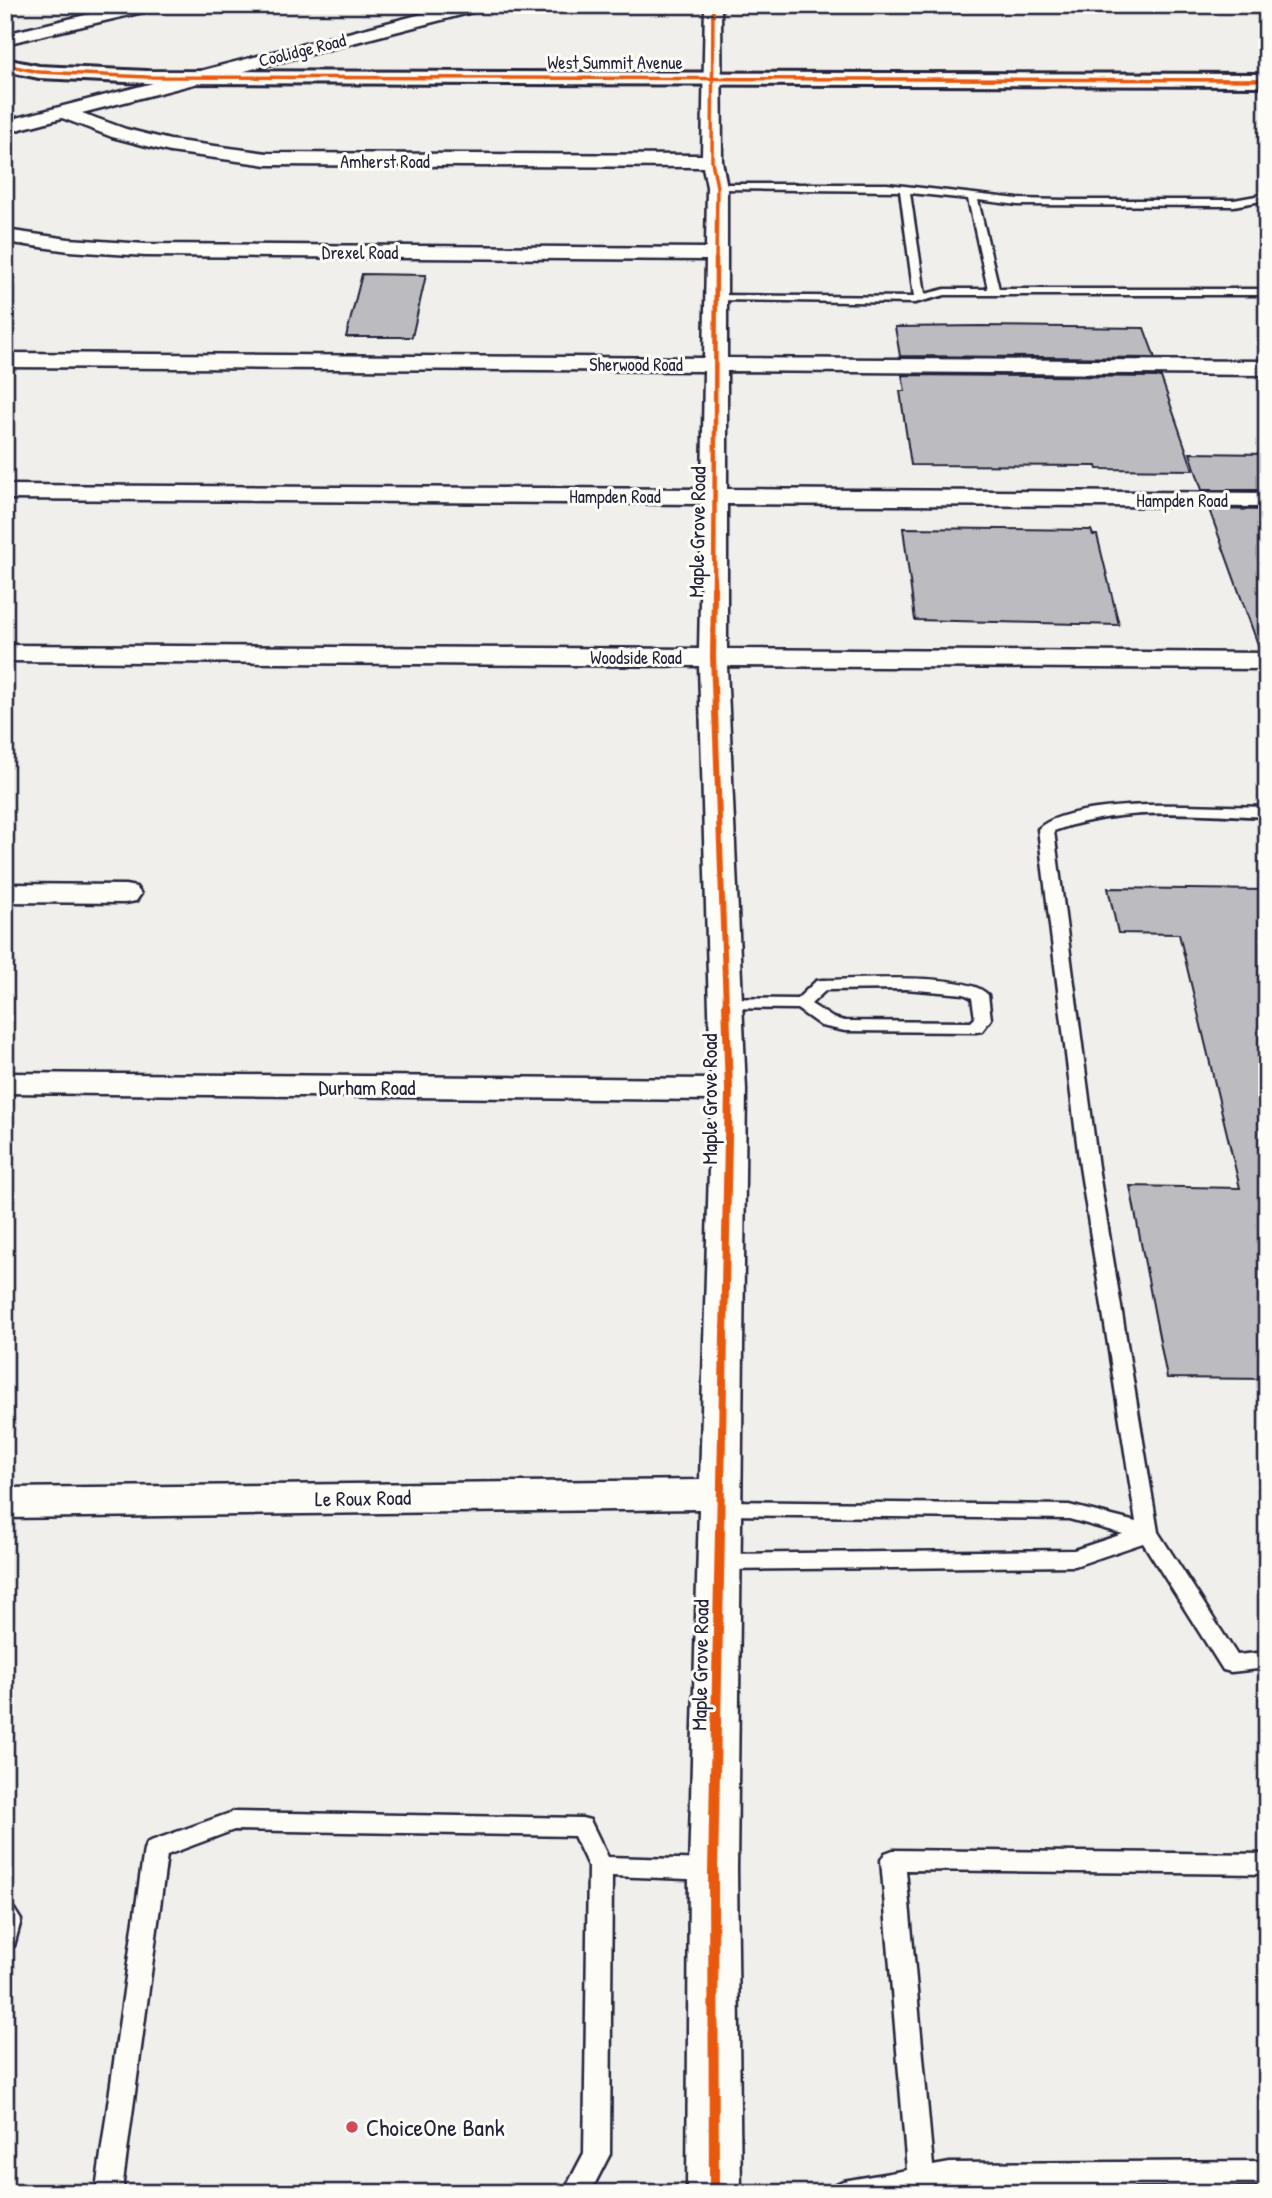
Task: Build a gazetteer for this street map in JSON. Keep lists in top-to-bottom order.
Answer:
{
  "streets": {
    "street": [
      "Coolidge Road",
      "West Summit Avenue",
      "Amherst Road",
      "Drexel Road",
      "Sherwood Road",
      "Hampden Road",
      "Maple Grove Road",
      "Woodside Road",
      "Durham Road",
      "Le Roux Road"
    ]
  },
  "crossings": [
    ["Coolidge Road", "West Summit Avenue"],
    ["Coolidge Road", "Amherst Road"],
    ["West Summit Avenue", "Maple Grove Road"],
    ["Amherst Road", "Maple Grove Road"],
    ["Drexel Road", "Maple Grove Road"],
    ["Sherwood Road", "Maple Grove Road"],
    ["Hampden Road", "Maple Grove Road"],
    ["Maple Grove Road", "Woodside Road"],
    ["Maple Grove Road", "Durham Road"],
    ["Maple Grove Road", "Le Roux Road"]
  ],
  "places": ["ChoiceOne Bank"]
}
